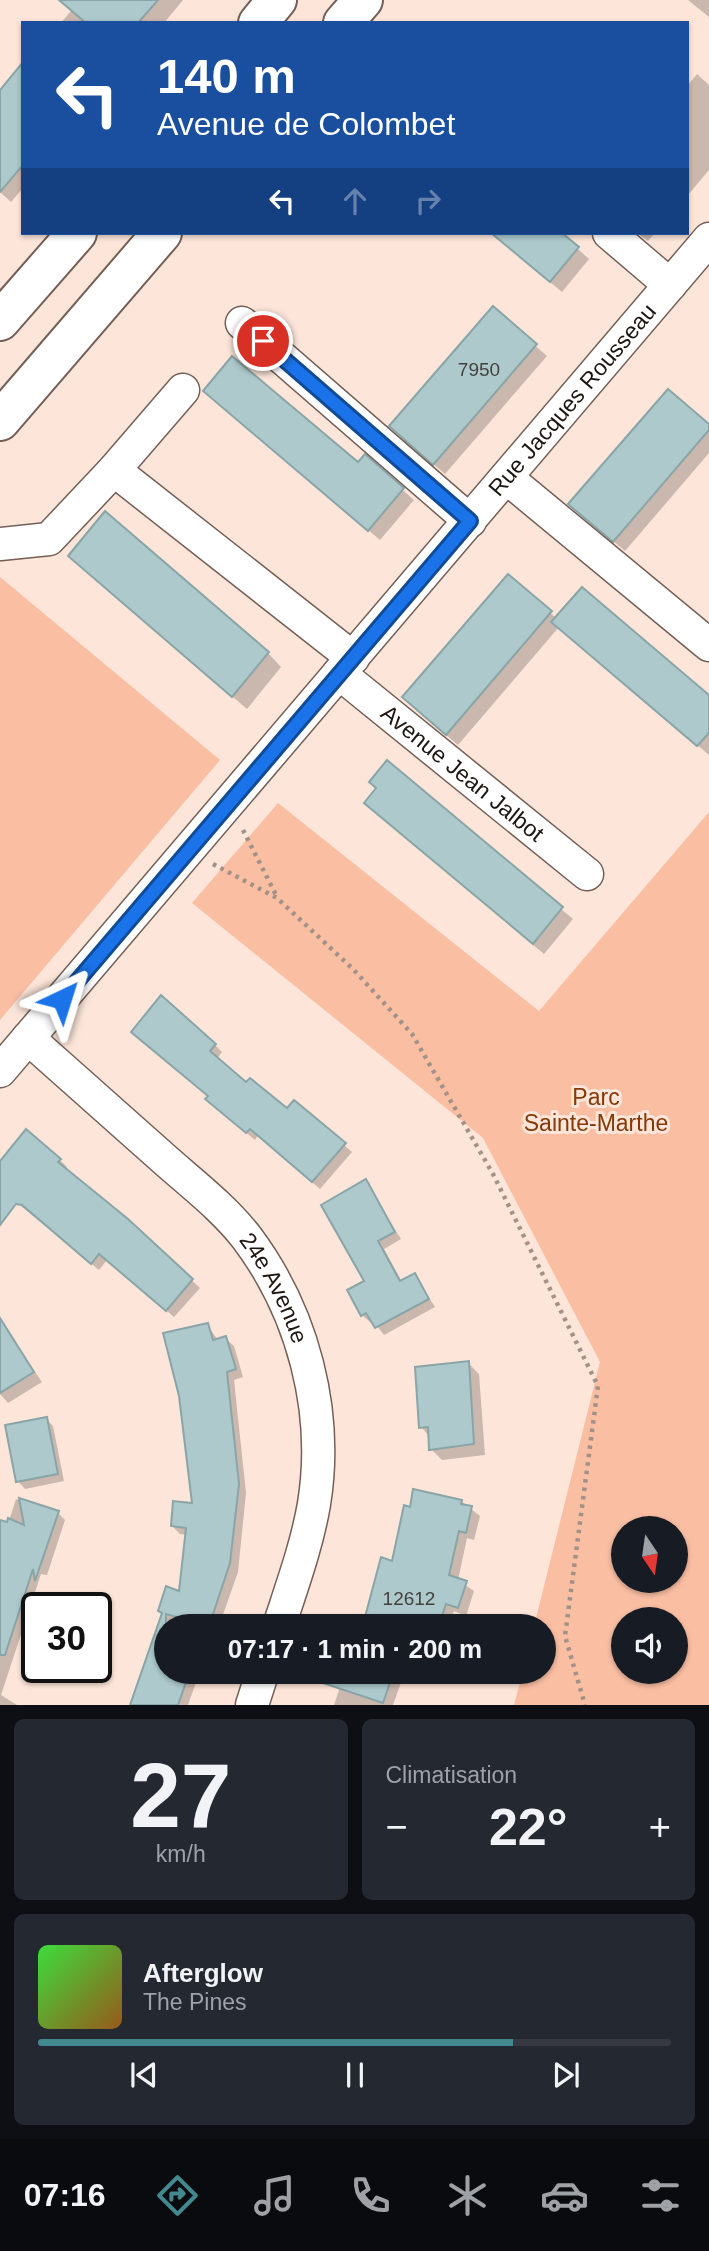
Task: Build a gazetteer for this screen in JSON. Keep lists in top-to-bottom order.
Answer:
{
  "streets": {
    "street": ["Rue Jacques Rousseau", "Avenue Jean Jalbot", "24e Avenue"]
  },
  "crossings": [
    ["Rue Jacques Rousseau", "Avenue Jean Jalbot"],
    ["Rue Jacques Rousseau", "24e Avenue"]
  ],
  "parks": ["Parc Sainte-Marthe"],
  "house_numbers": ["7950", "12612"],
  "north": "bottom",
  "page": {
    "turn": ["140 m", "Avenue de Colombet"],
    "limit": "30",
    "trip": "07:17 · 1 min · 200 m",
    "tile": [
      ["27", "km/h"],
      "Climatisation"
    ],
    "heat": ["−", "22°", "+"],
    "song": ["Afterglow", "The Pines"],
    "tabs": "07:16"
  }
}
